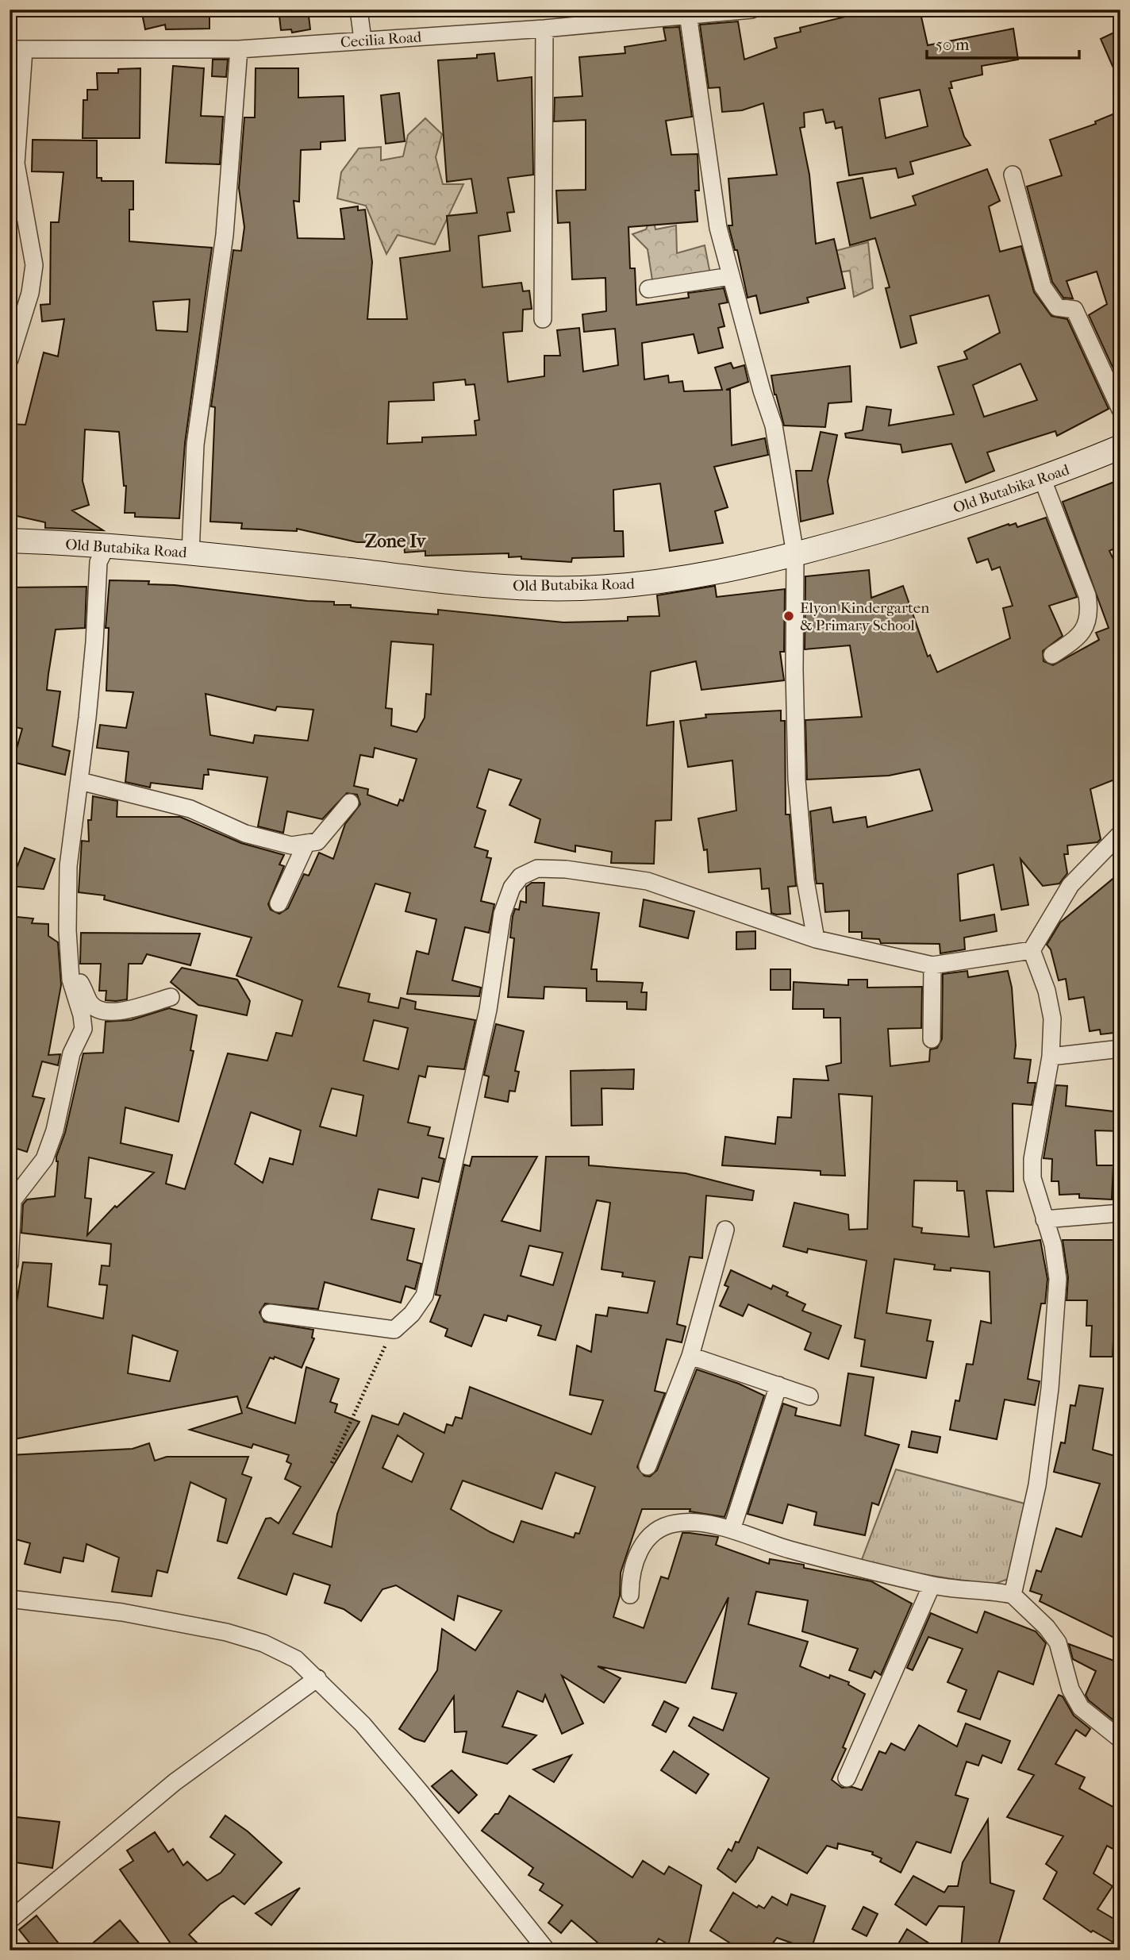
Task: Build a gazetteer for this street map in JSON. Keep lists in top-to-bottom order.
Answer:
{
  "streets": {
    "main road": ["Old Butabika Road"],
    "street": ["Cecilia Road"]
  },
  "districts": ["Zone Iv"],
  "places": ["Elyon Kindergarten & Primary School"],
  "scale_bar": "50 m"
}
